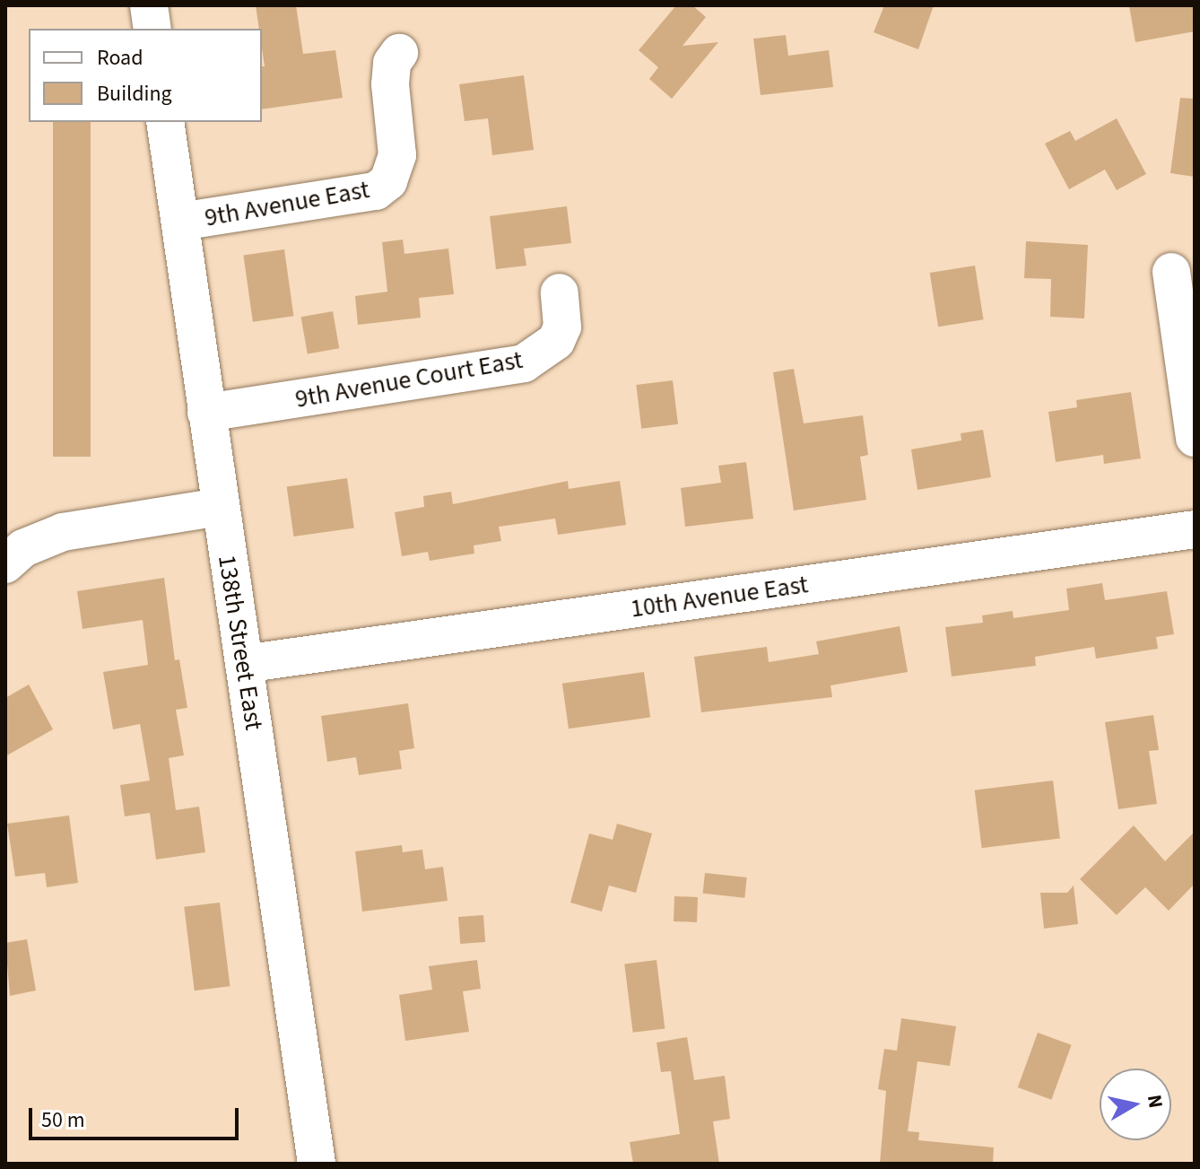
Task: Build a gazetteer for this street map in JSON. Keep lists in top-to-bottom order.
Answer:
{
  "streets": {
    "street": [
      "9th Avenue East",
      "9th Avenue Court East",
      "10th Avenue East",
      "138th Street East"
    ]
  },
  "crossings": [
    ["9th Avenue East", "138th Street East"],
    ["9th Avenue Court East", "138th Street East"],
    ["10th Avenue East", "138th Street East"]
  ],
  "legend": ["Road", "Building"],
  "scale_bar": "50 m",
  "north": "right"
}
